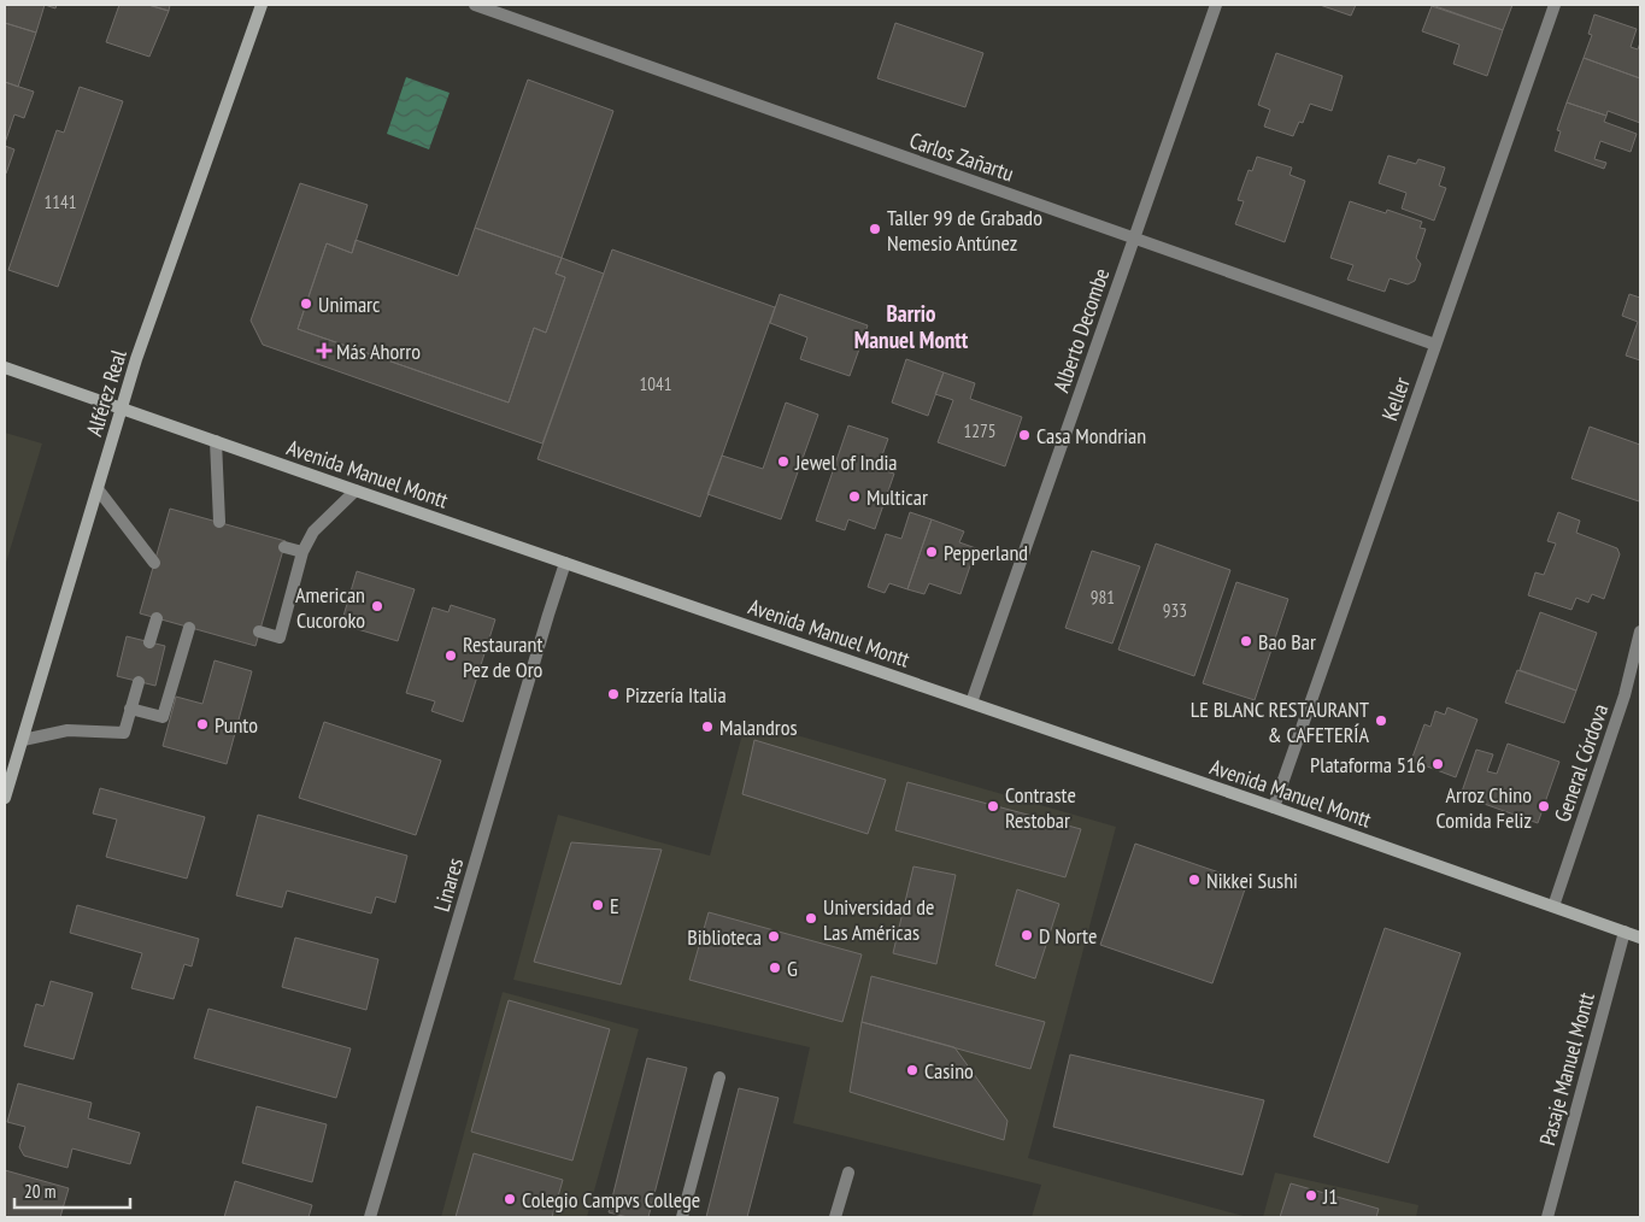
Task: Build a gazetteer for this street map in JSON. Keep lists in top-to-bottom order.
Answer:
{
  "streets": {
    "main road": ["Alférez Real", "Avenida Manuel Montt"],
    "street": [
      "Carlos Zañartu",
      "Alberto Decombe",
      "Keller",
      "General Córdova",
      "Linares",
      "Pasaje Manuel Montt"
    ]
  },
  "crossings": [
    ["Carlos Zañartu", "Alberto Decombe"],
    ["Carlos Zañartu", "Keller"],
    ["Alberto Decombe", "Avenida Manuel Montt"],
    ["Alférez Real", "Avenida Manuel Montt"],
    ["Keller", "Avenida Manuel Montt"],
    ["Avenida Manuel Montt", "General Córdova"],
    ["Avenida Manuel Montt", "Linares"],
    ["Avenida Manuel Montt", "Pasaje Manuel Montt"]
  ],
  "districts": ["Barrio Manuel Montt"],
  "places": {
    "other": [
      "Taller 99 de Grabado Nemesio Antúnez",
      "Unimarc",
      "Casa Mondrian",
      "Jewel of India",
      "Multicar",
      "Pepperland",
      "American Cucoroko",
      "Bao Bar",
      "Restaurant Pez de Oro",
      "Pizzería Italia",
      "LE BLANC RESTAURANT & CAFETERÍA",
      "Punto",
      "Malandros",
      "Plataforma 516",
      "Contraste Restobar",
      "Arroz Chino Comida Feliz",
      "Nikkei Sushi",
      "E",
      "Universidad de Las Américas",
      "D Norte",
      "Biblioteca",
      "G",
      "Casino",
      "J1",
      "Colegio Campvs College"
    ],
    "health": ["Más Ahorro"]
  },
  "house_numbers": [
    "1141",
    "1041",
    "1275",
    "981",
    "933"
  ],
  "scale_bar": "20 m"
}
